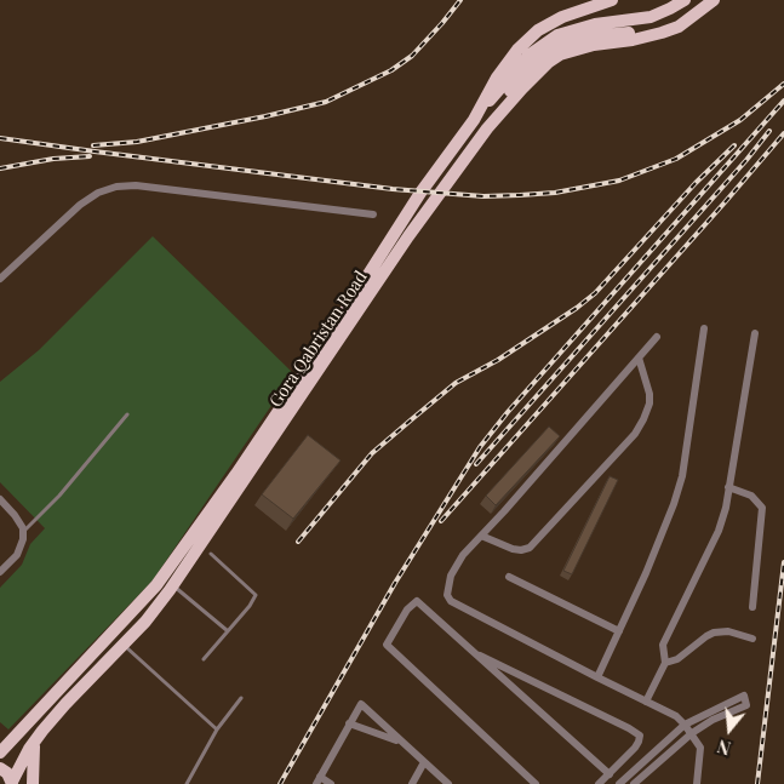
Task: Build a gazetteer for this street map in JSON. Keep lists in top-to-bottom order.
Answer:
{
  "streets": {
    "main road": ["Gora Qabristan Road"]
  },
  "north": "bottom"
}
